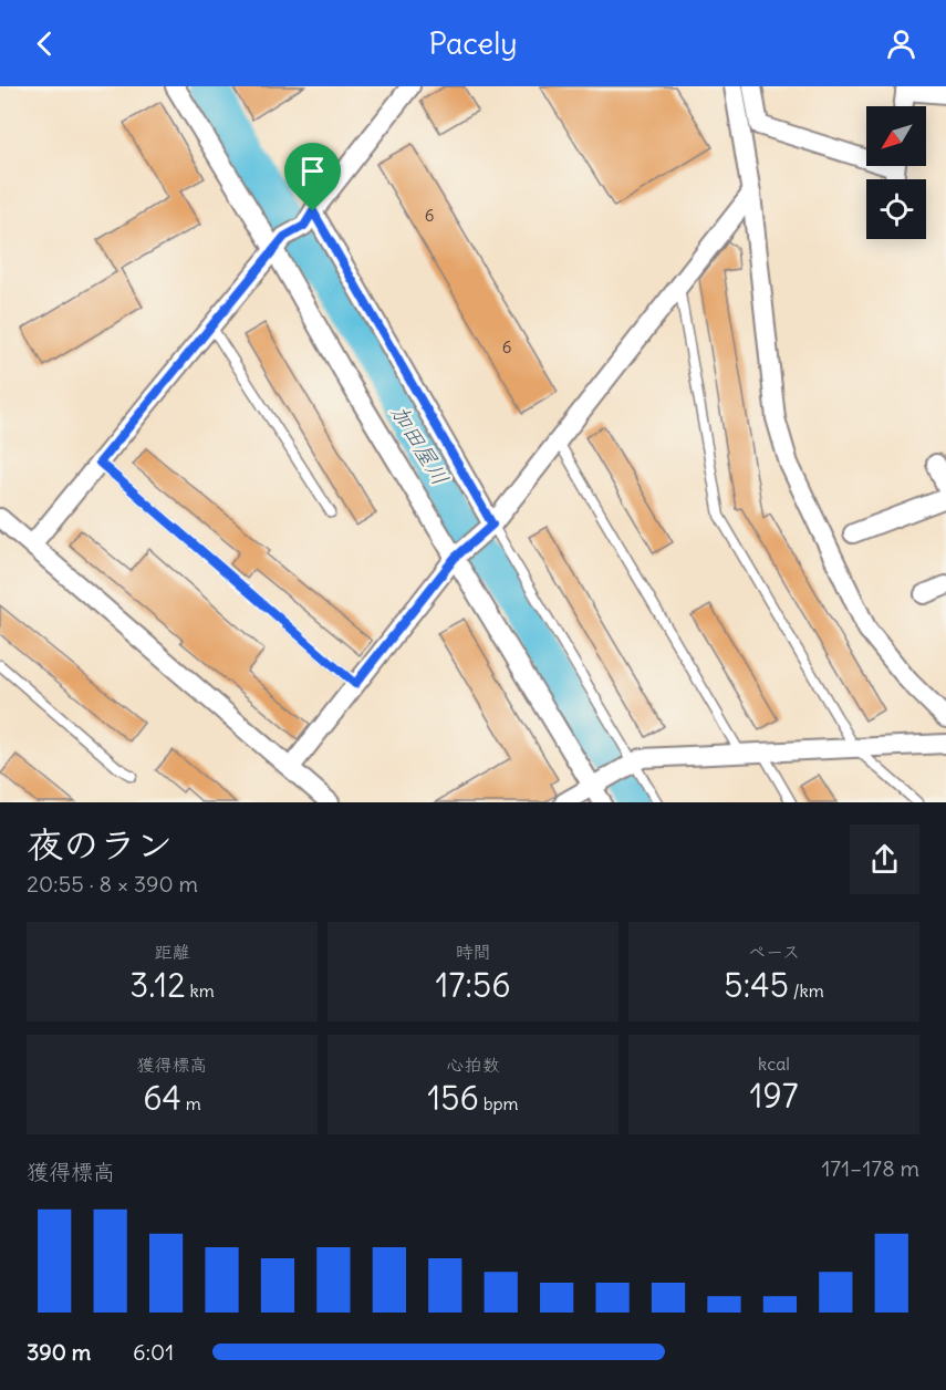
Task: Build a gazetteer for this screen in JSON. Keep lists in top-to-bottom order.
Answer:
{
  "water": ["加田屋川"],
  "house_numbers": ["6", "6"],
  "north": "bottom left",
  "page": {
    "header": "Pacely",
    "heading": ["夜のラン", "20:55 · 8 × 390 m"],
    "stats": [
      ["距離", "3.12 km"],
      ["時間", "17:56"],
      ["ペース", "5:45 /km"],
      ["獲得標高", "64 m"],
      ["心拍数", "156 bpm"],
      ["kcal", "197"]
    ],
    "chart": ["獲得標高", "171–178 m"],
    "list": [
      {
        "name": "390 m",
        "note": "6:01"
      }
    ]
  }
}
